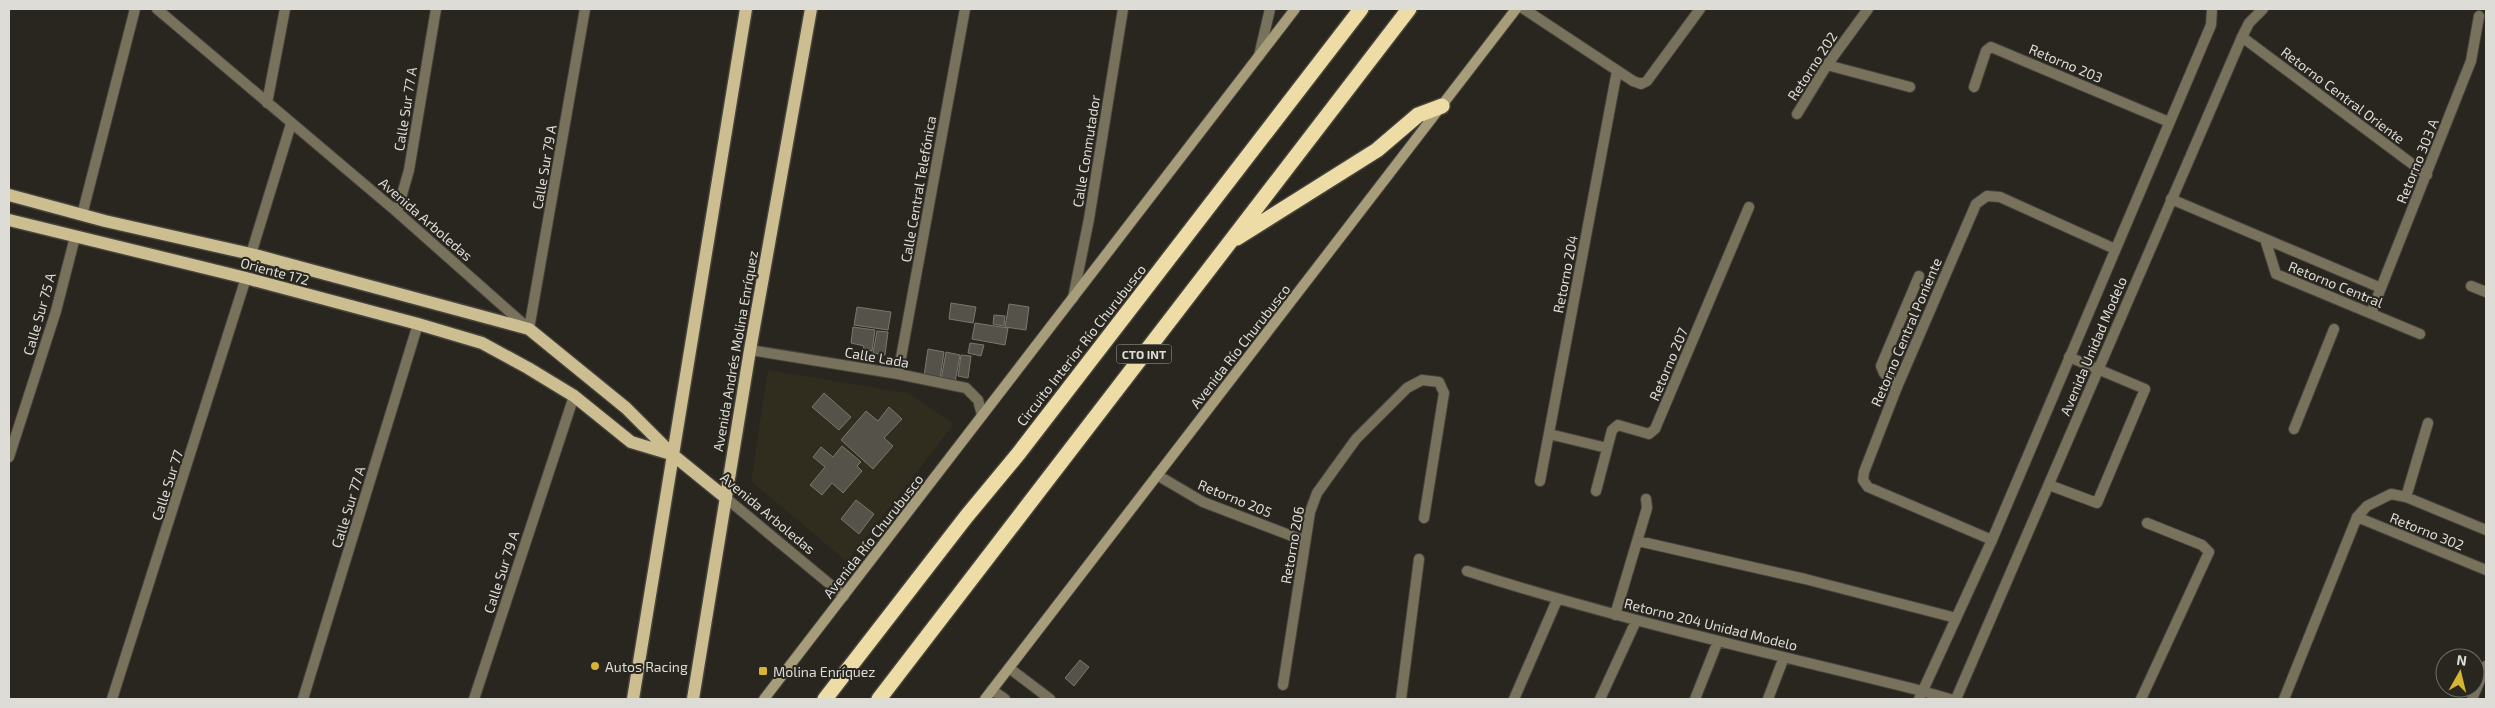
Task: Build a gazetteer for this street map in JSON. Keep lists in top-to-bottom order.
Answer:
{
  "streets": {
    "highway": ["Circuito Interior Río Churubusco", "CTO INT"],
    "main road": [
      "Avenida Arboledas",
      "Oriente 172",
      "Avenida Río Churubusco",
      "Avenida Andrés Molina Enríquez"
    ],
    "street": [
      "Retorno 203",
      "Retorno 202",
      "Retorno Central Oriente",
      "Calle Sur 77 A",
      "Calle Conmutador",
      "Retorno 303 A",
      "Calle Sur 79 A",
      "Calle Central Telefónica",
      "Retorno 204",
      "Retorno Central",
      "Calle Sur 75 A",
      "Retorno Central Poniente",
      "Avenida Unidad Modelo",
      "Calle Lada",
      "Retorno 207",
      "Calle Sur 77",
      "Retorno 205",
      "Retorno 302",
      "Retorno 206",
      "Retorno 204 Unidad Modelo"
    ]
  },
  "crossings": [
    ["Retorno 203", "Avenida Unidad Modelo"],
    ["Retorno Central Oriente", "Retorno 303 A"],
    ["Retorno Central Oriente", "Avenida Unidad Modelo"],
    ["Calle Sur 77 A", "Avenida Arboledas"],
    ["Calle Sur 77 A", "Oriente 172"],
    ["Calle Conmutador", "Avenida Río Churubusco"],
    ["Retorno 303 A", "Retorno Central"],
    ["Calle Sur 79 A", "Avenida Arboledas"],
    ["Calle Sur 79 A", "Oriente 172"],
    ["Calle Central Telefónica", "Calle Lada"],
    ["Avenida Arboledas", "Oriente 172"],
    ["Avenida Arboledas", "Avenida Río Churubusco"],
    ["Avenida Arboledas", "Avenida Andrés Molina Enríquez"],
    ["Oriente 172", "Calle Sur 75 A"],
    ["Oriente 172", "Calle Sur 77"],
    ["Retorno Central", "Avenida Unidad Modelo"],
    ["Retorno Central Poniente", "Avenida Unidad Modelo"],
    ["Avenida Río Churubusco", "Calle Lada"],
    ["Avenida Río Churubusco", "Retorno 205"],
    ["Avenida Unidad Modelo", "Retorno 204 Unidad Modelo"],
    ["Avenida Andrés Molina Enríquez", "Calle Lada"],
    ["Retorno 205", "Retorno 206"]
  ],
  "places": {
    "other": ["Autos Racing"],
    "transit": ["Molina Enríquez"]
  },
  "north": "top"
}
